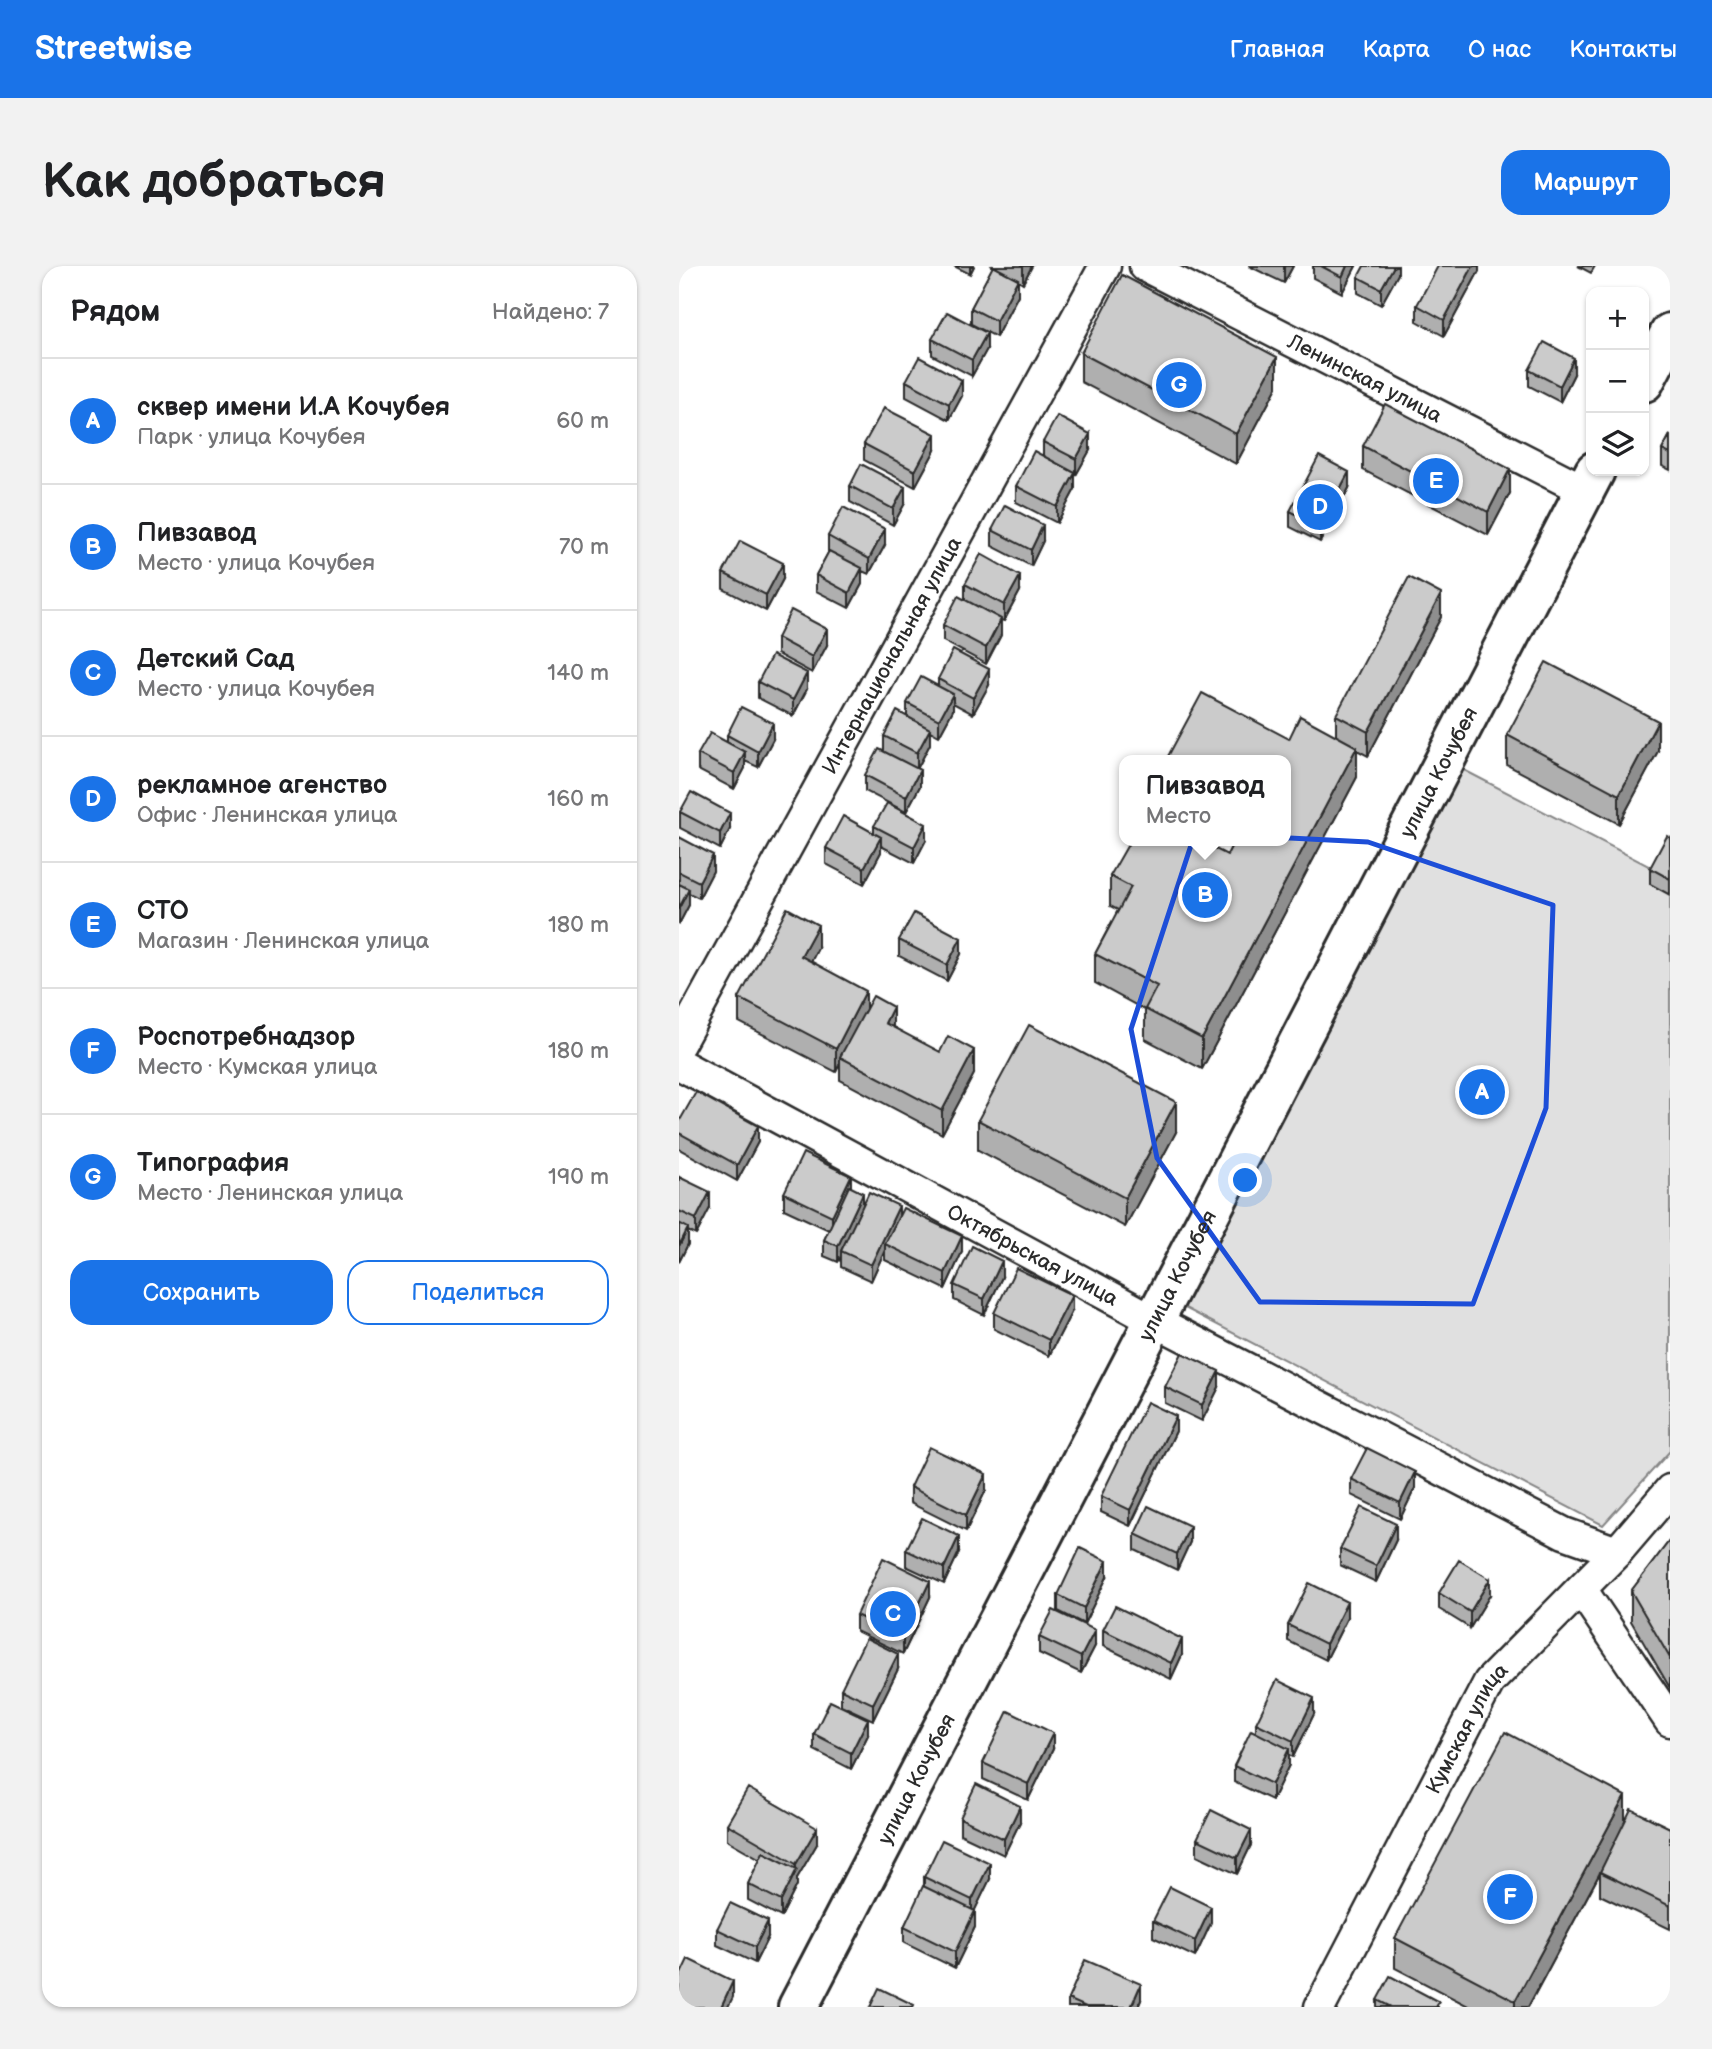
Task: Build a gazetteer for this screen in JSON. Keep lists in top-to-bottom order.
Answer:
{
  "streets": {
    "main road": ["улица Кочубея"],
    "street": [
      "Ленинская улица",
      "Интернациональная улица",
      "Октябрьская улица",
      "Кумская улица"
    ]
  },
  "crossings": [
    ["Ленинская улица", "улица Кочубея"],
    ["улица Кочубея", "Октябрьская улица"],
    ["Октябрьская улица", "Кумская улица"]
  ],
  "page": {
    "header": "Streetwise",
    "nav": [
      "Главная",
      "Карта",
      "О нас",
      "Контакты"
    ],
    "buttons": [
      "Маршрут",
      ["Сохранить", "Поделиться"]
    ],
    "title": "Как добраться",
    "heading": ["Рядом", "Найдено: 7"],
    "map_buttons": ["+", "−"],
    "list": [
      {
        "mark": "A",
        "name": "сквер имени И.А Кочубея",
        "note": "Парк · улица Кочубея",
        "value": "60 m"
      },
      {
        "mark": "B",
        "name": "Пивзавод",
        "note": "Место · улица Кочубея",
        "value": "70 m"
      },
      {
        "mark": "C",
        "name": "Детский Сад",
        "note": "Место · улица Кочубея",
        "value": "140 m"
      },
      {
        "mark": "D",
        "name": "рекламное агенство",
        "note": "Офис · Ленинская улица",
        "value": "160 m"
      },
      {
        "mark": "E",
        "name": "СТО",
        "note": "Магазин · Ленинская улица",
        "value": "180 m"
      },
      {
        "mark": "F",
        "name": "Роспотребнадзор",
        "note": "Место · Кумская улица",
        "value": "180 m"
      },
      {
        "mark": "G",
        "name": "Типография",
        "note": "Место · Ленинская улица",
        "value": "190 m"
      }
    ],
    "pins": [
      "G",
      "E",
      "D",
      "B",
      "A",
      "C",
      "F"
    ],
    "popup": ["Пивзавод", "Место"]
  }
}
